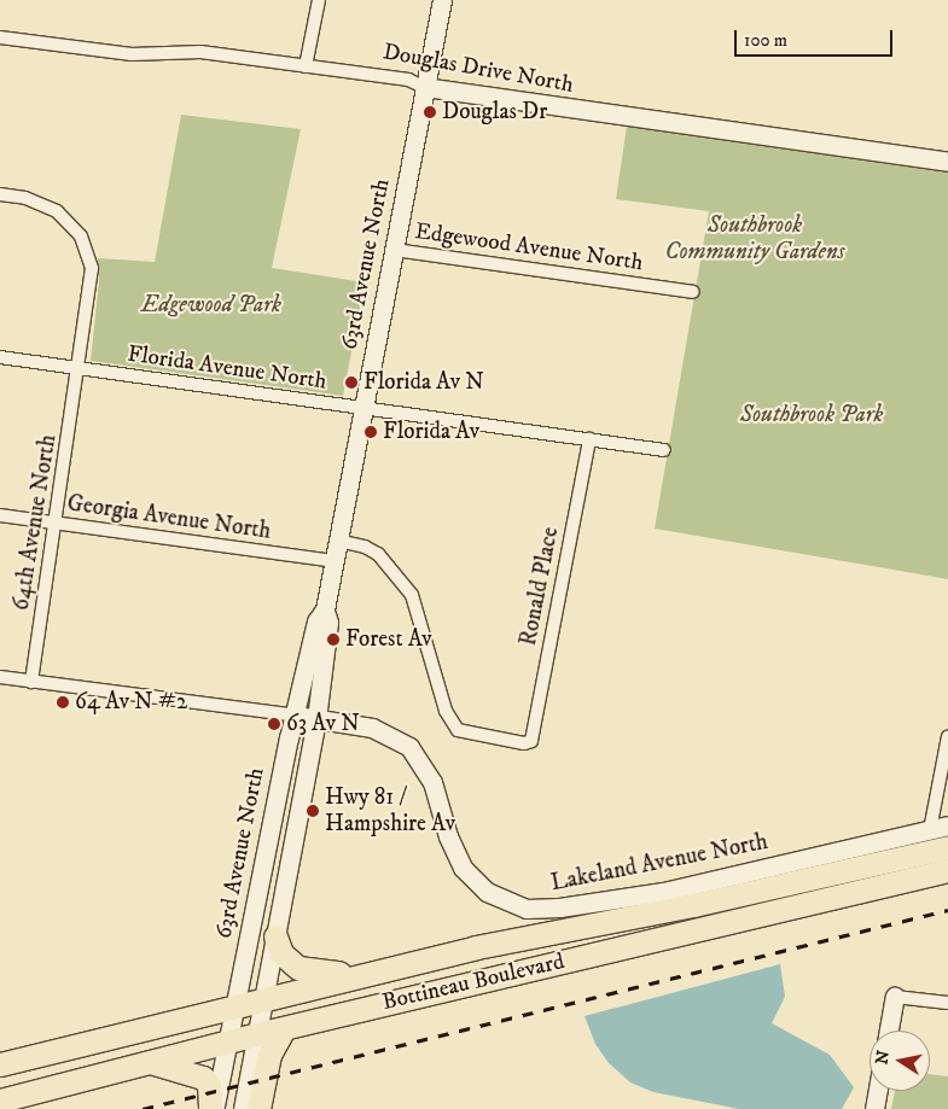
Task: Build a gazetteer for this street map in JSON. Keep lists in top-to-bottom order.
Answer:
{
  "streets": {
    "highway": ["Bottineau Boulevard"],
    "street": [
      "Douglas Drive North",
      "Edgewood Avenue North",
      "63rd Avenue North",
      "Florida Avenue North",
      "Georgia Avenue North",
      "64th Avenue North",
      "Ronald Place",
      "Lakeland Avenue North"
    ]
  },
  "crossings": [
    ["Douglas Drive North", "63rd Avenue North"],
    ["Edgewood Avenue North", "63rd Avenue North"],
    ["63rd Avenue North", "Florida Avenue North"],
    ["63rd Avenue North", "Georgia Avenue North"],
    ["63rd Avenue North", "Ronald Place"],
    ["63rd Avenue North", "Lakeland Avenue North"],
    ["63rd Avenue North", "Bottineau Boulevard"],
    ["Florida Avenue North", "64th Avenue North"],
    ["Florida Avenue North", "Ronald Place"],
    ["Georgia Avenue North", "64th Avenue North"]
  ],
  "parks": ["Southbrook Community Gardens", "Edgewood Park", "Southbrook Park"],
  "places": [
    "Douglas Dr",
    "Florida Av N",
    "Florida Av",
    "Forest Av",
    "64 Av N #2",
    "63 Av N",
    "Hwy 81 / Hampshire Av"
  ],
  "scale_bar": "100 m",
  "north": "left"
}
